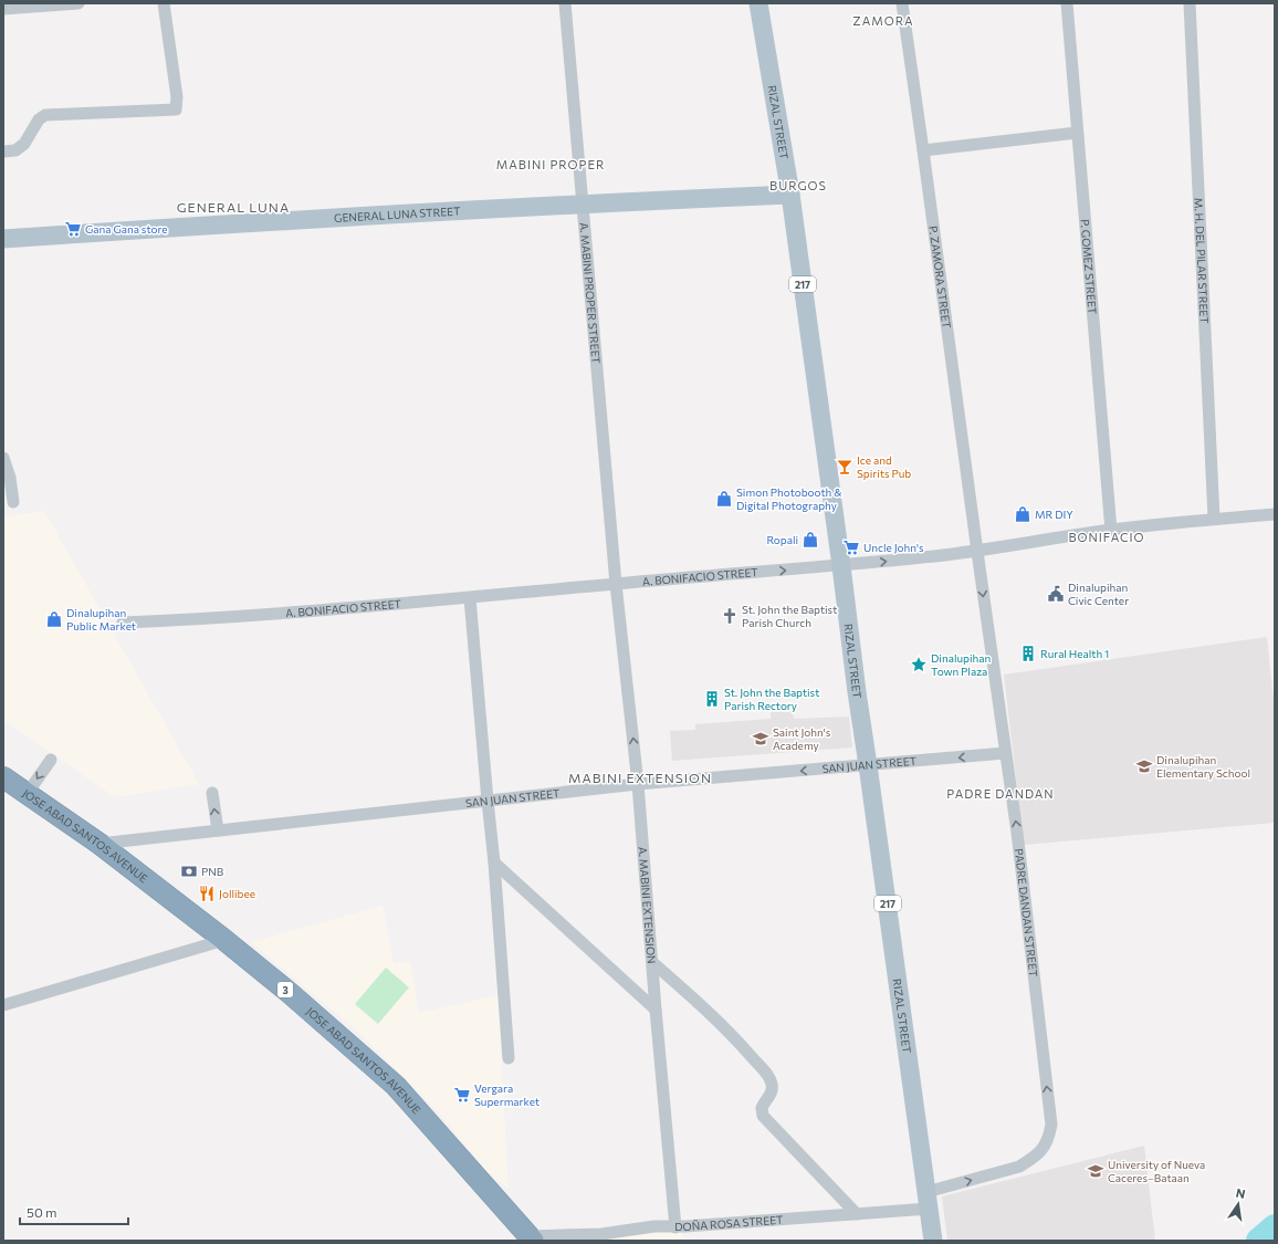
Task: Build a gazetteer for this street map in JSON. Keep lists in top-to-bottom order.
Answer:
{
  "streets": {
    "highway": ["JOSE ABAD SANTOS AVENUE", "3"],
    "main road": ["RIZAL STREET", "GENERAL LUNA STREET", "217"],
    "street": [
      "M. H. DEL PILAR STREET",
      "P. GOMEZ STREET",
      "P. ZAMORA STREET",
      "A. MABINI PROPER STREET",
      "A. BONIFACIO STREET",
      "SAN JUAN STREET",
      "A. MABINI EXTENSION",
      "PADRE DANDAN STREET",
      "DOÑA ROSA STREET"
    ]
  },
  "crossings": [
    ["RIZAL STREET", "GENERAL LUNA STREET"],
    ["RIZAL STREET", "A. BONIFACIO STREET"],
    ["RIZAL STREET", "SAN JUAN STREET"],
    ["RIZAL STREET", "PADRE DANDAN STREET"],
    ["RIZAL STREET", "DOÑA ROSA STREET"],
    ["GENERAL LUNA STREET", "A. MABINI PROPER STREET"],
    ["M. H. DEL PILAR STREET", "A. BONIFACIO STREET"],
    ["P. GOMEZ STREET", "A. BONIFACIO STREET"],
    ["P. ZAMORA STREET", "A. BONIFACIO STREET"],
    ["P. ZAMORA STREET", "PADRE DANDAN STREET"],
    ["A. MABINI PROPER STREET", "A. BONIFACIO STREET"],
    ["A. MABINI PROPER STREET", "A. MABINI EXTENSION"],
    ["A. BONIFACIO STREET", "A. MABINI EXTENSION"],
    ["A. BONIFACIO STREET", "PADRE DANDAN STREET"],
    ["SAN JUAN STREET", "JOSE ABAD SANTOS AVENUE"],
    ["SAN JUAN STREET", "A. MABINI EXTENSION"],
    ["SAN JUAN STREET", "PADRE DANDAN STREET"],
    ["JOSE ABAD SANTOS AVENUE", "DOÑA ROSA STREET"],
    ["A. MABINI EXTENSION", "DOÑA ROSA STREET"],
    ["PADRE DANDAN STREET", "DOÑA ROSA STREET"]
  ],
  "one_way": ["SAN JUAN STREET"],
  "districts": [
    "ZAMORA",
    "MABINI PROPER",
    "BURGOS",
    "GENERAL LUNA",
    "BONIFACIO",
    "MABINI EXTENSION",
    "PADRE DANDAN"
  ],
  "places": {
    "supermarket": ["Gana Gana store", "Uncle John's", "Vergara Supermarket"],
    "bar": ["Ice and Spirits Pub"],
    "shop": [
      "Simon Photobooth & Digital Photography",
      "MR DIY",
      "Ropali",
      "Dinalupihan Public Market"
    ],
    "public building": ["Dinalupihan Civic Center"],
    "church": ["St. John the Baptist Parish Church"],
    "building": ["Rural Health 1", "St. John the Baptist Parish Rectory"],
    "place": ["Dinalupihan Town Plaza"],
    "school or university": ["Saint John's Academy", "Dinalupihan Elementary School", "University of Nueva Caceres–Bataan"],
    "bank": ["PNB"],
    "restaurant": ["Jollibee"]
  },
  "scale_bar": "50 m",
  "north": "top"
}
